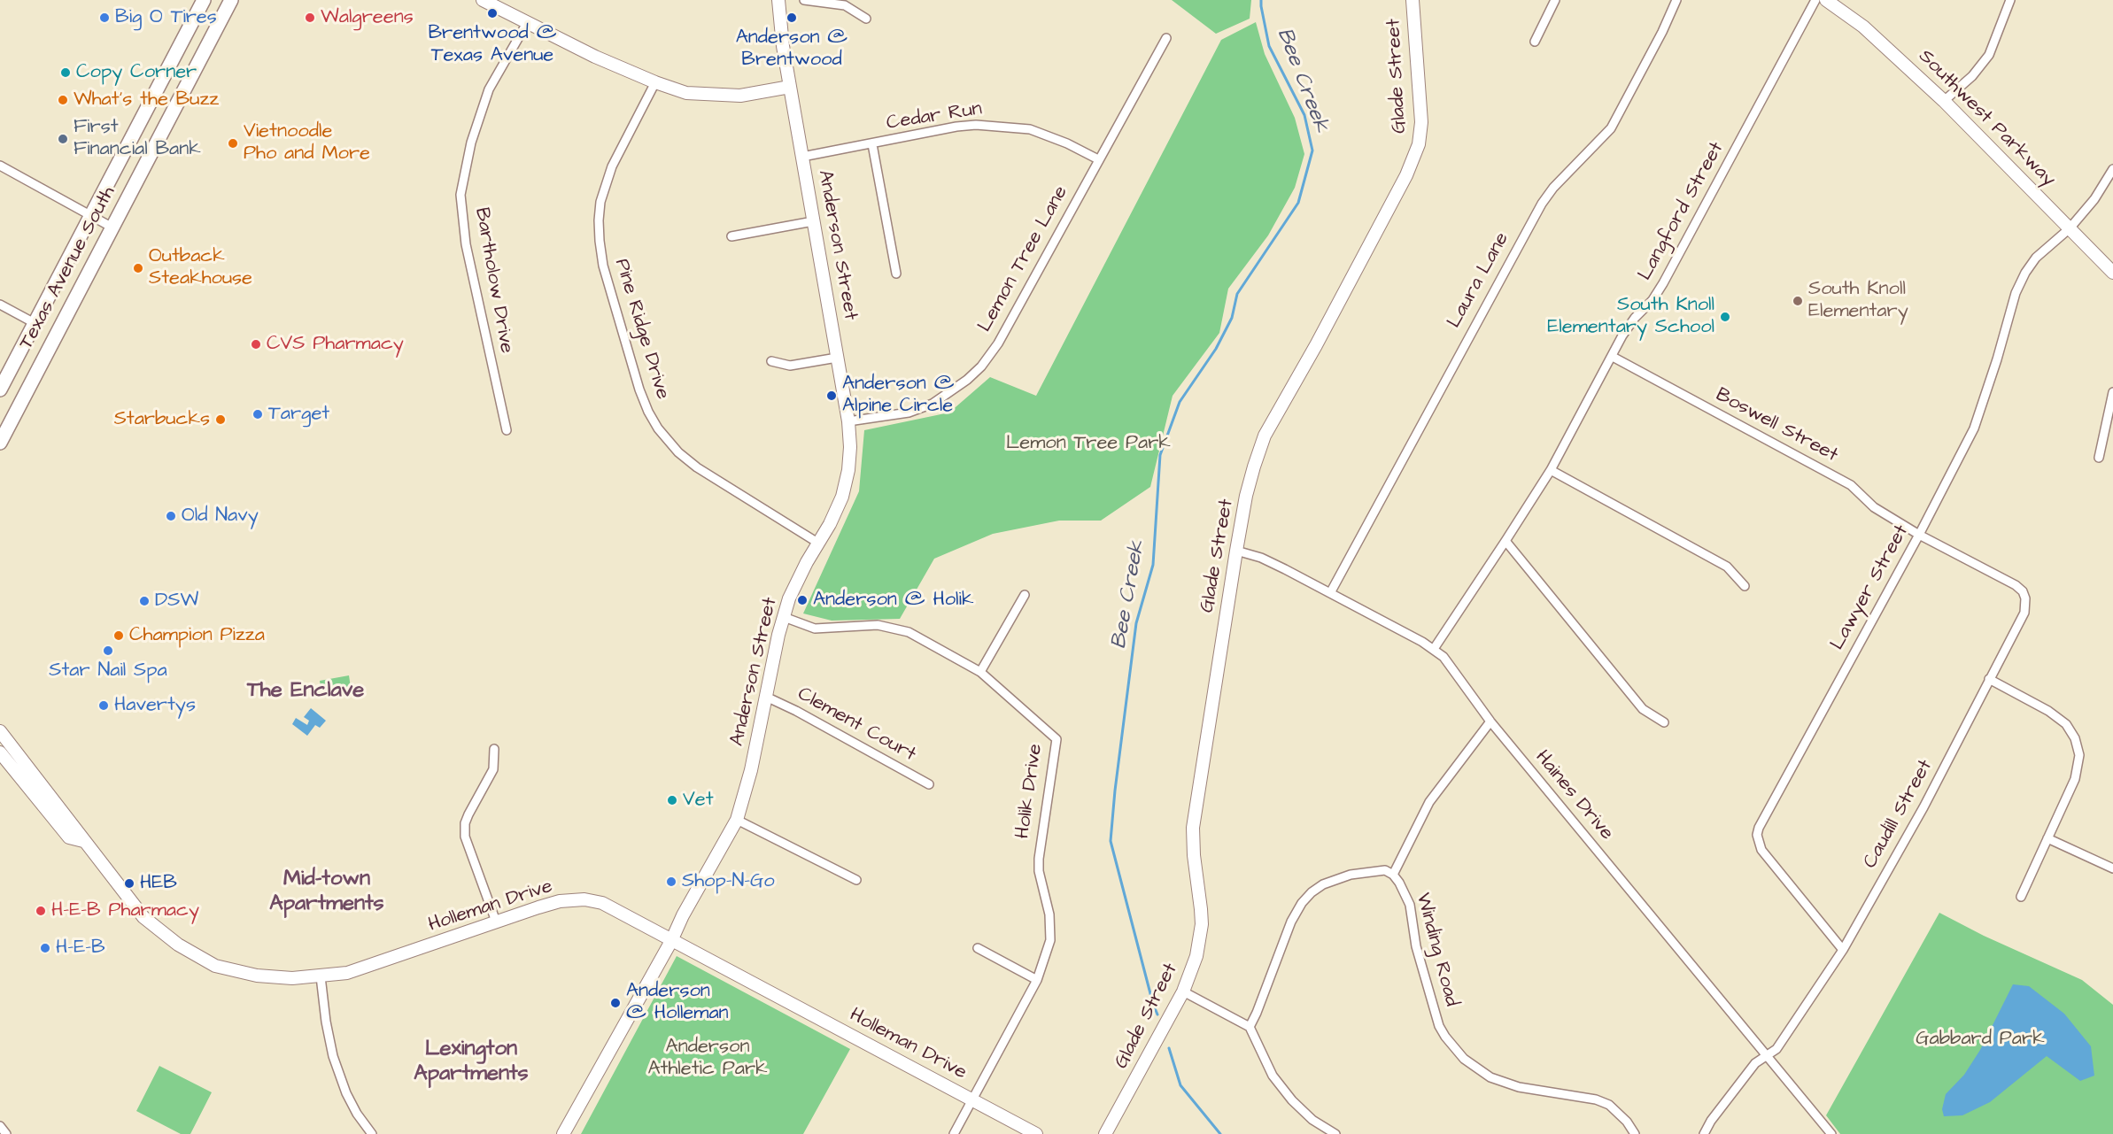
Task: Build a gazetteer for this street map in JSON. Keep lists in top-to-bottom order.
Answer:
{
  "streets": {
    "main road": ["Texas Avenue South"],
    "street": [
      "Glade Street",
      "Cedar Run",
      "Southwest Parkway",
      "Langford Street",
      "Anderson Street",
      "Lemon Tree Lane",
      "Bartholow Drive",
      "Laura Lane",
      "Pine Ridge Drive",
      "Boswell Street",
      "Lawyer Street",
      "Clement Court",
      "Holik Drive",
      "Haines Drive",
      "Caudill Street",
      "Holleman Drive",
      "Winding Road"
    ]
  },
  "crossings": [
    ["Glade Street", "Haines Drive"],
    ["Cedar Run", "Anderson Street"],
    ["Cedar Run", "Lemon Tree Lane"],
    ["Southwest Parkway", "Lawyer Street"],
    ["Langford Street", "Boswell Street"],
    ["Langford Street", "Haines Drive"],
    ["Anderson Street", "Lemon Tree Lane"],
    ["Anderson Street", "Pine Ridge Drive"],
    ["Anderson Street", "Clement Court"],
    ["Anderson Street", "Holik Drive"],
    ["Anderson Street", "Holleman Drive"],
    ["Laura Lane", "Haines Drive"],
    ["Boswell Street", "Lawyer Street"],
    ["Boswell Street", "Caudill Street"],
    ["Lawyer Street", "Caudill Street"],
    ["Holik Drive", "Holleman Drive"],
    ["Haines Drive", "Caudill Street"]
  ],
  "districts": ["The Enclave", "Mid-town Apartments", "Lexington Apartments"],
  "water": ["Bee Creek"],
  "parks": ["Lemon Tree Park", "Gabbard Park", "Anderson Athletic Park"],
  "places": [
    "Brentwood @ Texas Avenue",
    "Big O Tires",
    "Walgreens",
    "Anderson @ Brentwood",
    "Copy Corner",
    "What's the Buzz",
    "First Financial Bank",
    "Vietnoodle Pho and More",
    "Outback Steakhouse",
    "South Knoll Elementary",
    "South Knoll Elementary School",
    "CVS Pharmacy",
    "Anderson @ Alpine Circle",
    "Target",
    "Starbucks",
    "Old Navy",
    "Anderson @ Holik",
    "DSW",
    "Champion Pizza",
    "Star Nail Spa",
    "Havertys",
    "Vet",
    "Shop-N-Go",
    "HEB",
    "H-E-B Pharmacy",
    "H-E-B",
    "Anderson @ Holleman"
  ]
}
